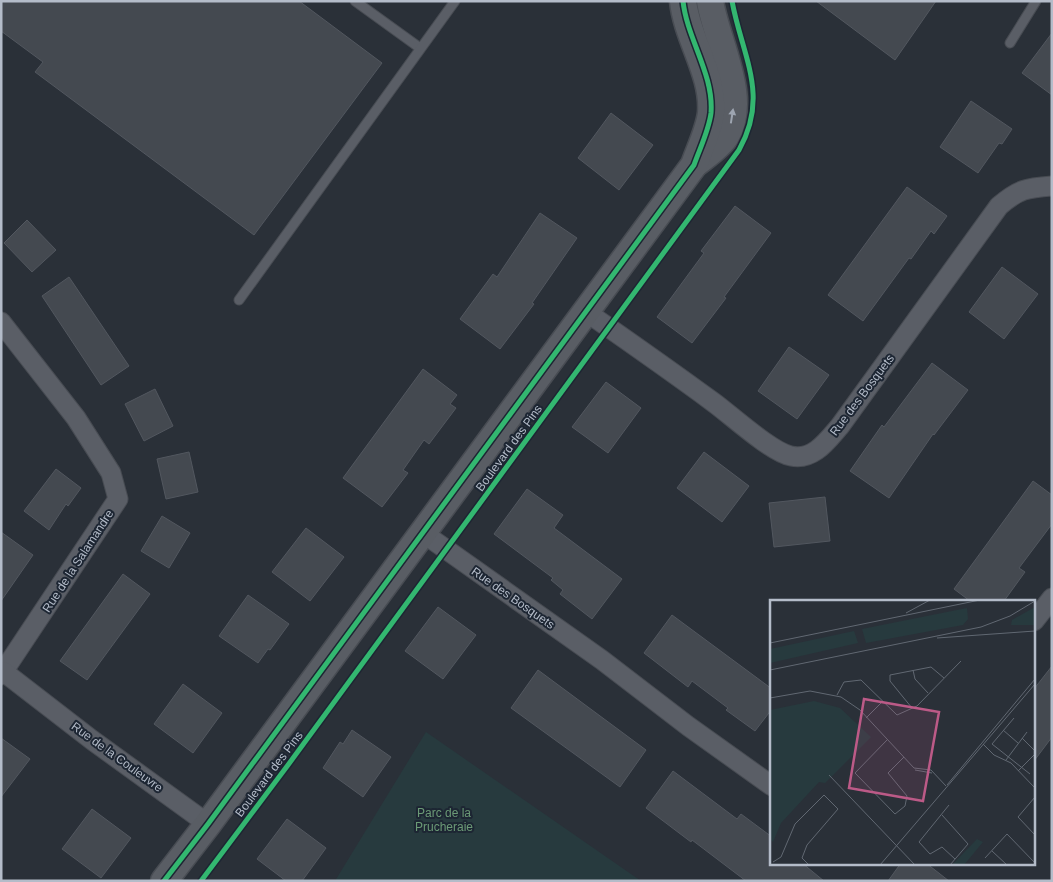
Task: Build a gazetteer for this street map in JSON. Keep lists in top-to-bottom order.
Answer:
{
  "streets": {
    "street": [
      "Rue des Bosquets",
      "Boulevard des Pins",
      "Rue de la Salamandre",
      "Rue de la Couleuvre"
    ]
  },
  "crossings": [
    ["Rue des Bosquets", "Boulevard des Pins"],
    ["Boulevard des Pins", "Rue de la Couleuvre"],
    ["Rue de la Salamandre", "Rue de la Couleuvre"]
  ],
  "parks": ["Parc de la Prucheraie"]
}
